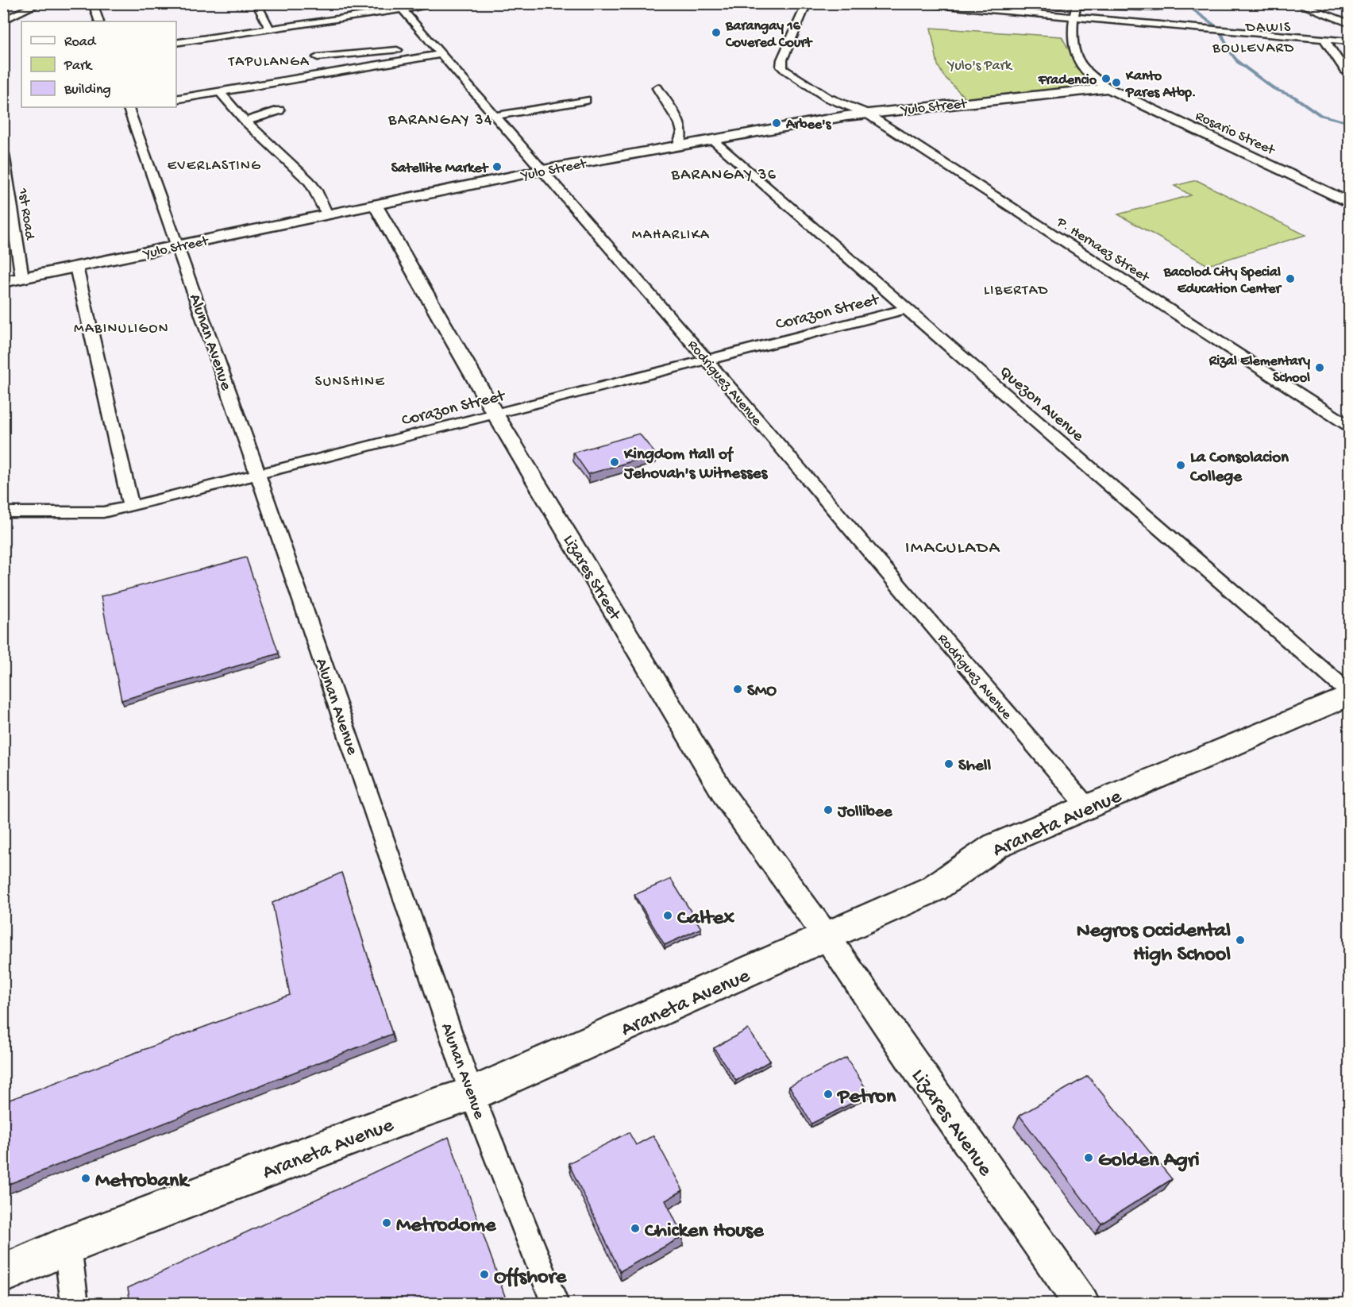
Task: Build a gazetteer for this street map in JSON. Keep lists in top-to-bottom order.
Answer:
{
  "streets": {
    "main road": ["Araneta Avenue"],
    "street": [
      "Yulo Street",
      "Rosario Street",
      "1st Road",
      "P. Hernaez Street",
      "Corazon Street",
      "Alunan Avenue",
      "Rodriguez Avenue",
      "Quezon Avenue",
      "Lizares Street",
      "Lizares Avenue"
    ]
  },
  "crossings": [
    ["Yulo Street", "Rosario Street"],
    ["Yulo Street", "1st Road"],
    ["Yulo Street", "P. Hernaez Street"],
    ["Yulo Street", "Alunan Avenue"],
    ["Yulo Street", "Rodriguez Avenue"],
    ["Yulo Street", "Quezon Avenue"],
    ["Yulo Street", "Lizares Street"],
    ["Corazon Street", "Alunan Avenue"],
    ["Corazon Street", "Rodriguez Avenue"],
    ["Corazon Street", "Quezon Avenue"],
    ["Corazon Street", "Lizares Street"],
    ["Alunan Avenue", "Araneta Avenue"],
    ["Rodriguez Avenue", "Araneta Avenue"],
    ["Quezon Avenue", "Araneta Avenue"],
    ["Lizares Street", "Araneta Avenue"],
    ["Lizares Street", "Lizares Avenue"],
    ["Araneta Avenue", "Lizares Avenue"]
  ],
  "districts": [
    "DAWIS",
    "BOULEVARD",
    "TAPULANGA",
    "BARANGAY 34",
    "EVERLASTING",
    "BARANGAY 36",
    "MAHARLIKA",
    "LIBERTAD",
    "MABINULIGON",
    "SUNSHINE",
    "IMACULADA"
  ],
  "parks": ["Yulo's Park"],
  "places": [
    "Barangay 16 Covered Court",
    "Fradencio",
    "Kanto Pares Atbp.",
    "Arbee's",
    "Satellite Market",
    "Bacolod City Special Education Center",
    "Rizal Elementary School",
    "Kingdom Hall of Jehovah's Witnesses",
    "La Consolacion College",
    "SMO",
    "Shell",
    "Jollibee",
    "Caltex",
    "Negros Occidental High School",
    "Petron",
    "Golden Agri",
    "Metrobank",
    "Metrodome",
    "Chicken House",
    "Offshore"
  ],
  "legend": ["Road", "Park", "Building"]
}
